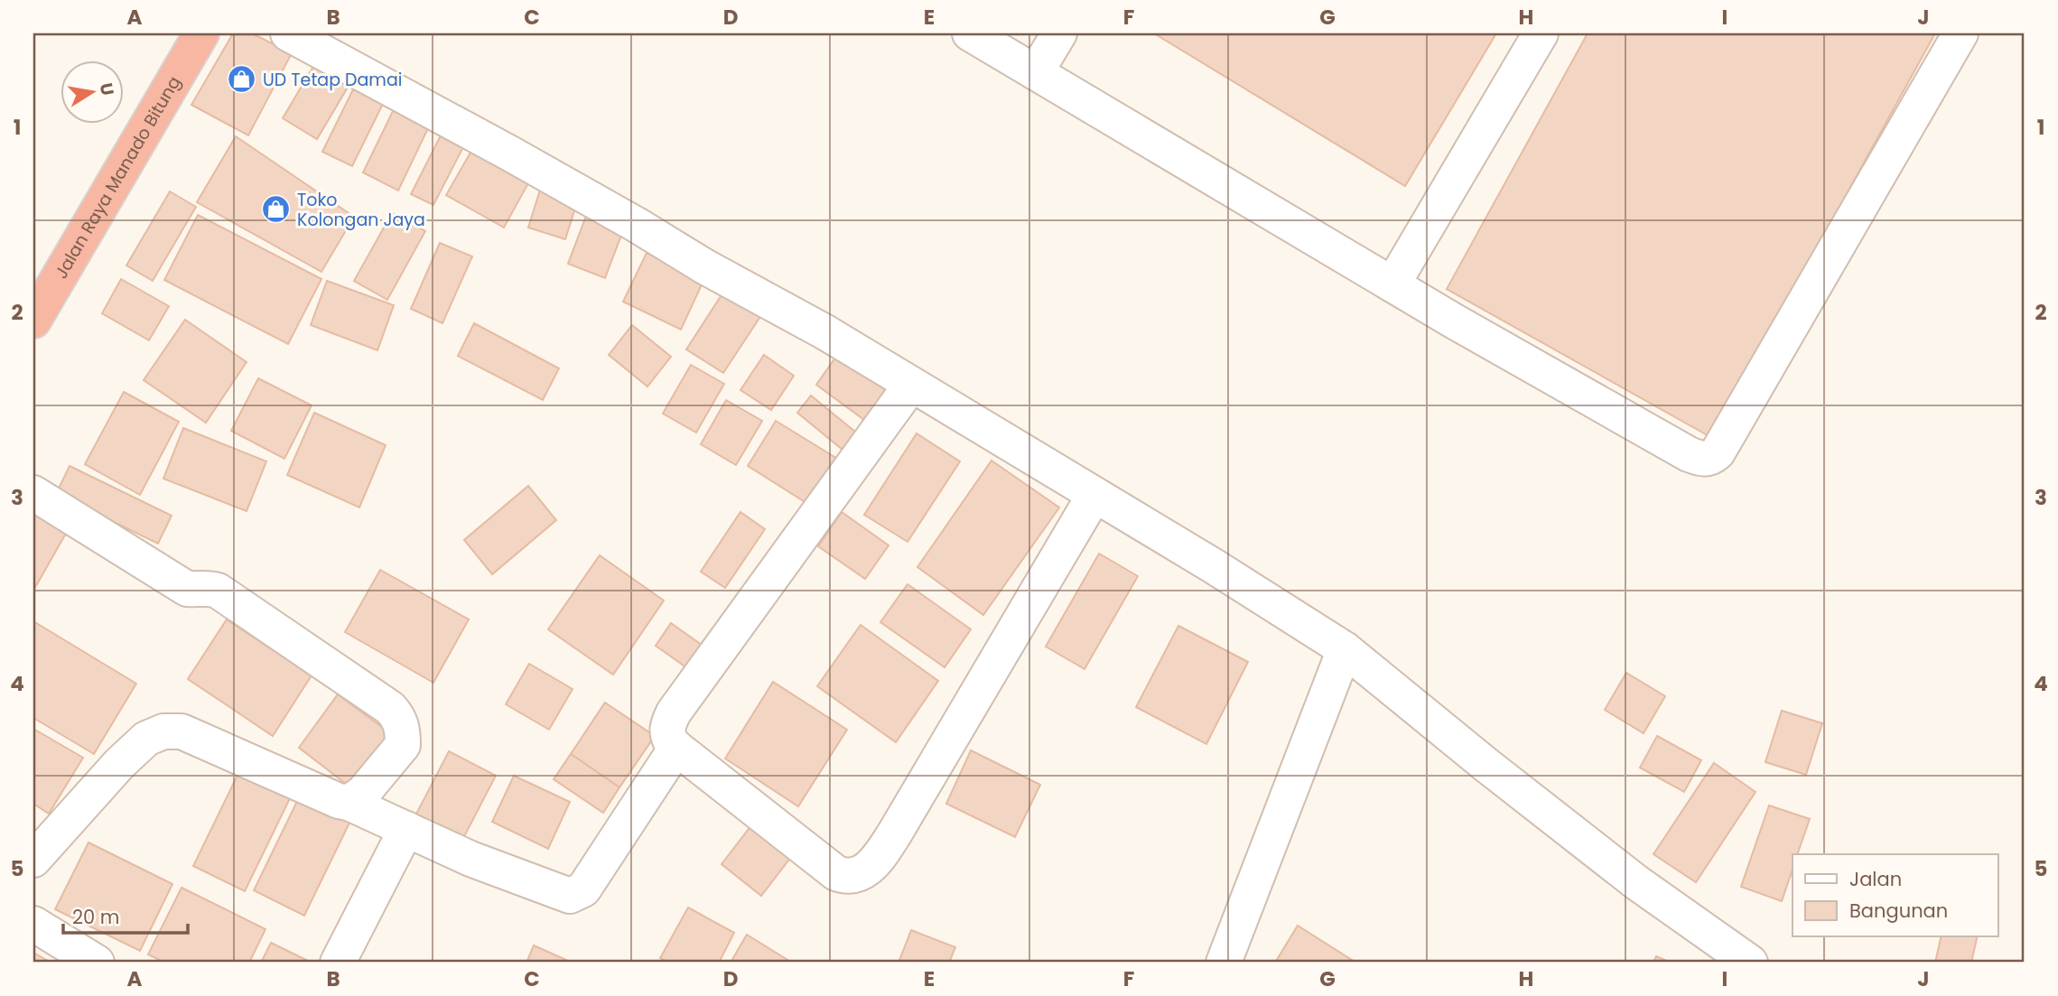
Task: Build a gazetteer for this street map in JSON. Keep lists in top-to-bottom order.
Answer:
{
  "streets": {
    "highway": ["Jalan Raya Manado Bitung"]
  },
  "places": {
    "shop": ["UD Tetap Damai", "Toko Kolongan Jaya"]
  },
  "legend": ["Jalan", "Bangunan"],
  "scale_bar": "20 m",
  "north": "right",
  "grid": {
    "columns": [
      "A",
      "B",
      "C",
      "D",
      "E",
      "F",
      "G",
      "H",
      "I",
      "J"
    ],
    "rows": [
      "1",
      "2",
      "3",
      "4",
      "5"
    ]
  }
}
